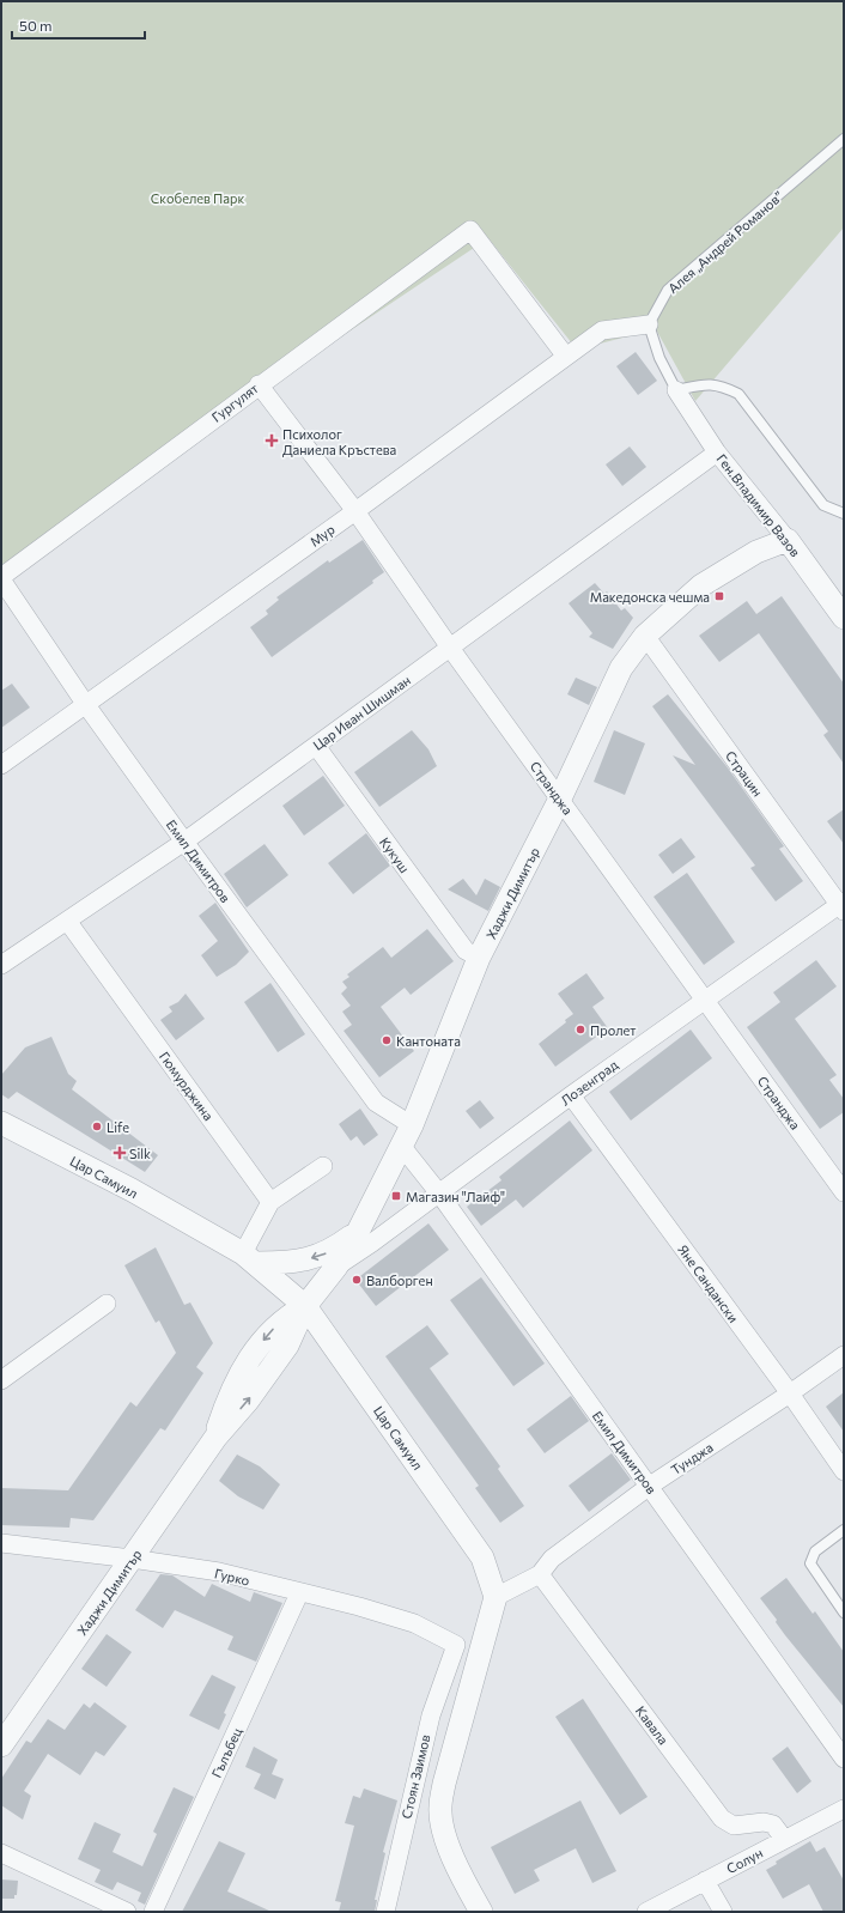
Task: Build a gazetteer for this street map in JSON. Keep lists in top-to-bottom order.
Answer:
{
  "streets": {
    "street": [
      "Гургулят",
      "Ген.Владимир Вазов",
      "Мур",
      "Цар Иван Шишман",
      "Страцин",
      "Странджа",
      "Кукуш",
      "Емил Димитров",
      "Хаджи Димитър",
      "Лозенград",
      "Гюмурджина",
      "Цар Самуил",
      "Яне Сандански",
      "Тунджа",
      "Гурко",
      "Кавала",
      "Гълъбец",
      "Стоян Заимов",
      "Солун"
    ],
    "lane": ["Алея „Андрей Романов”"]
  },
  "crossings": [
    ["Алея „Андрей Романов”", "Мур"],
    ["Гургулят", "Мур"],
    ["Гургулят", "Странджа"],
    ["Гургулят", "Емил Димитров"],
    ["Ген.Владимир Вазов", "Цар Иван Шишман"],
    ["Ген.Владимир Вазов", "Хаджи Димитър"],
    ["Мур", "Странджа"],
    ["Мур", "Емил Димитров"],
    ["Цар Иван Шишман", "Странджа"],
    ["Цар Иван Шишман", "Кукуш"],
    ["Цар Иван Шишман", "Емил Димитров"],
    ["Цар Иван Шишман", "Гюмурджина"],
    ["Страцин", "Хаджи Димитър"],
    ["Страцин", "Лозенград"],
    ["Странджа", "Хаджи Димитър"],
    ["Странджа", "Лозенград"],
    ["Кукуш", "Хаджи Димитър"],
    ["Емил Димитров", "Хаджи Димитър"],
    ["Емил Димитров", "Лозенград"],
    ["Емил Димитров", "Тунджа"],
    ["Хаджи Димитър", "Лозенград"],
    ["Хаджи Димитър", "Цар Самуил"],
    ["Хаджи Димитър", "Гурко"],
    ["Лозенград", "Яне Сандански"],
    ["Цар Самуил", "Тунджа"],
    ["Яне Сандански", "Тунджа"],
    ["Тунджа", "Кавала"],
    ["Гурко", "Гълъбец"],
    ["Гурко", "Стоян Заимов"],
    ["Кавала", "Солун"]
  ],
  "parks": ["Скобелев Парк"],
  "places": {
    "health": ["Психолог Даниела Кръстева", "Silk"],
    "transit": ["Македонска чешма", "Магазин \"Лайф\""],
    "other": [
      "Пролет",
      "Кантоната",
      "Life",
      "Валборген"
    ]
  },
  "scale_bar": "50 m"
}
